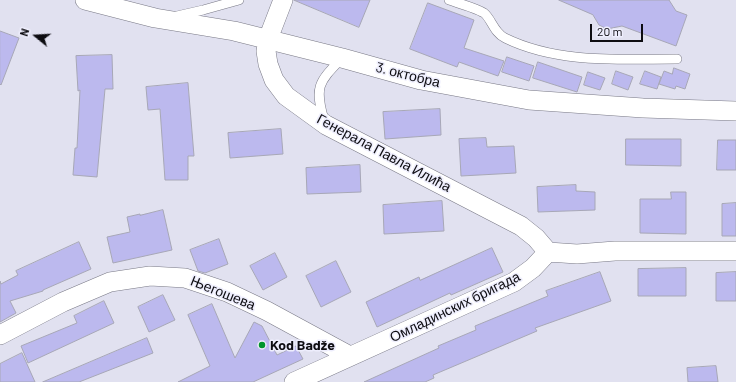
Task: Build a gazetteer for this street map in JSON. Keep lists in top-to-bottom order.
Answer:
{
  "streets": {
    "street": [
      "3. октобра",
      "Генерала Павла Илића",
      "Његошева",
      "Омладинских бригада"
    ]
  },
  "crossings": [
    ["3. октобра", "Генерала Павла Илића"],
    ["Генерала Павла Илића", "Омладинских бригада"],
    ["Његошева", "Омладинских бригада"]
  ],
  "places": ["Kod Badže"],
  "scale_bar": "20 m",
  "north": "left"
}
